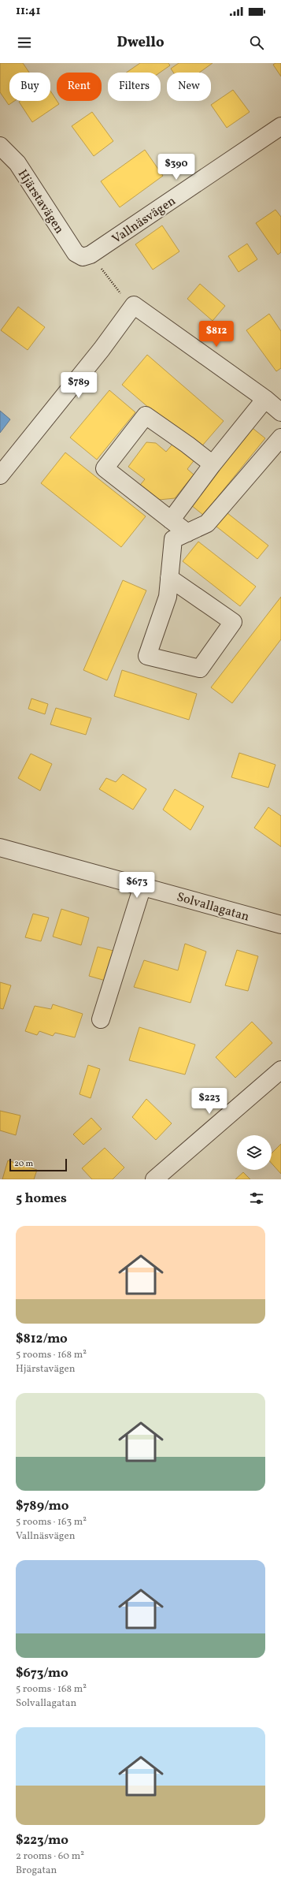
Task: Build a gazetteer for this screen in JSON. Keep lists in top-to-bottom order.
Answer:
{
  "streets": {
    "street": ["Hjärstavägen", "Vallnäsvägen", "Solvallagatan"]
  },
  "crossings": [
    ["Hjärstavägen", "Vallnäsvägen"]
  ],
  "scale_bar": "20 m",
  "page": {
    "status": "11:41",
    "header": "Dwello",
    "chip": [
      "Buy",
      "Rent",
      "Filters",
      "New"
    ],
    "price": [
      "$390",
      "$812",
      "$789",
      "$673",
      "$223"
    ],
    "scale": "20 m",
    "heading": "5 homes",
    "list": [
      {
        "name": "$812/mo",
        "note": "5 rooms · 168 m² · Hjärstavägen"
      },
      {
        "name": "$789/mo",
        "note": "5 rooms · 163 m² · Vallnäsvägen"
      },
      {
        "name": "$673/mo",
        "note": "5 rooms · 168 m² · Solvallagatan"
      },
      {
        "name": "$223/mo",
        "note": "2 rooms · 60 m² · Brogatan"
      }
    ]
  }
}
